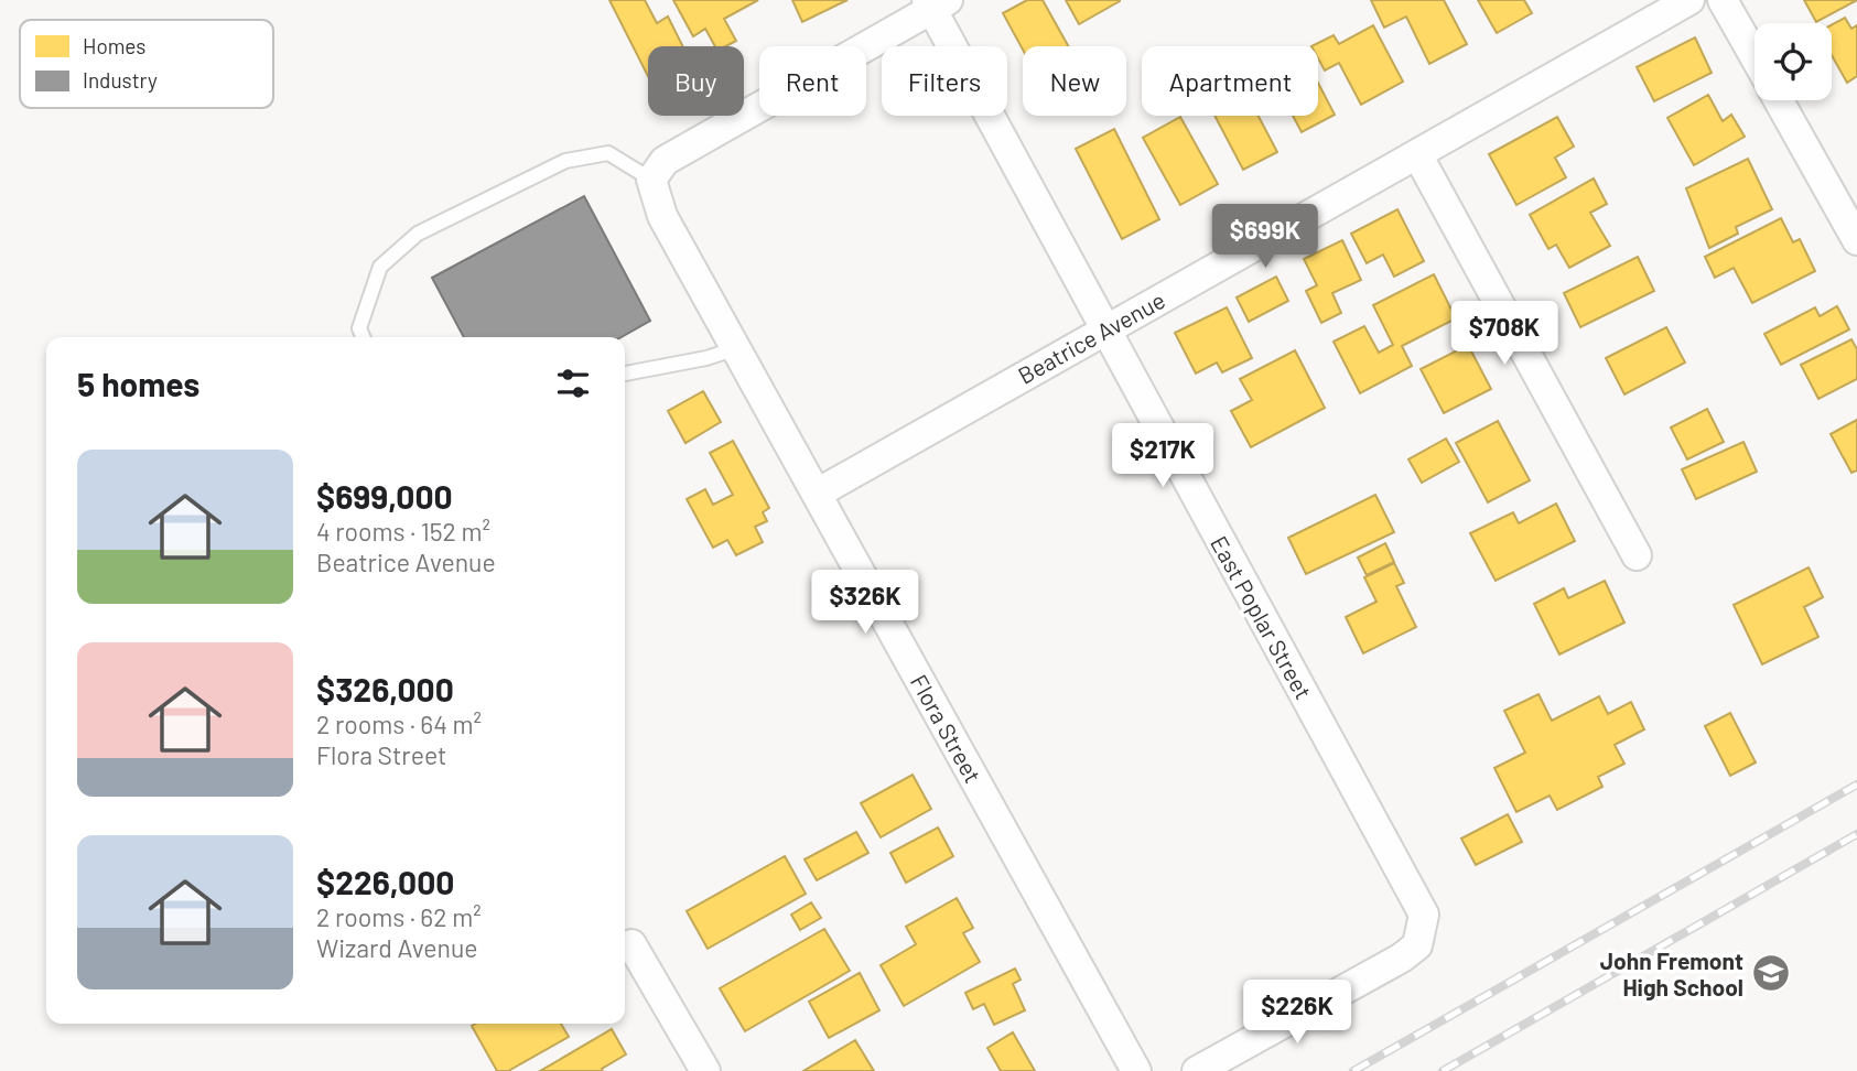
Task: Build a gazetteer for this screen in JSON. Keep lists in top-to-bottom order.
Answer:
{
  "streets": {
    "street": ["Beatrice Avenue", "East Poplar Street", "Flora Street"]
  },
  "crossings": [
    ["Beatrice Avenue", "East Poplar Street"],
    ["Beatrice Avenue", "Flora Street"]
  ],
  "places": {
    "school or university": ["John Fremont High School"]
  },
  "legend": ["Homes", "Industry"],
  "page": {
    "chip": [
      "Buy",
      "Rent",
      "Filters",
      "New",
      "Apartment"
    ],
    "price": [
      "$699K",
      "$708K",
      "$217K",
      "$326K",
      "$226K"
    ],
    "heading": "5 homes",
    "list": [
      {
        "name": "$699,000",
        "note": "4 rooms · 152 m² · Beatrice Avenue"
      },
      {
        "name": "$326,000",
        "note": "2 rooms · 64 m² · Flora Street"
      },
      {
        "name": "$226,000",
        "note": "2 rooms · 62 m² · Wizard Avenue"
      }
    ]
  }
}
